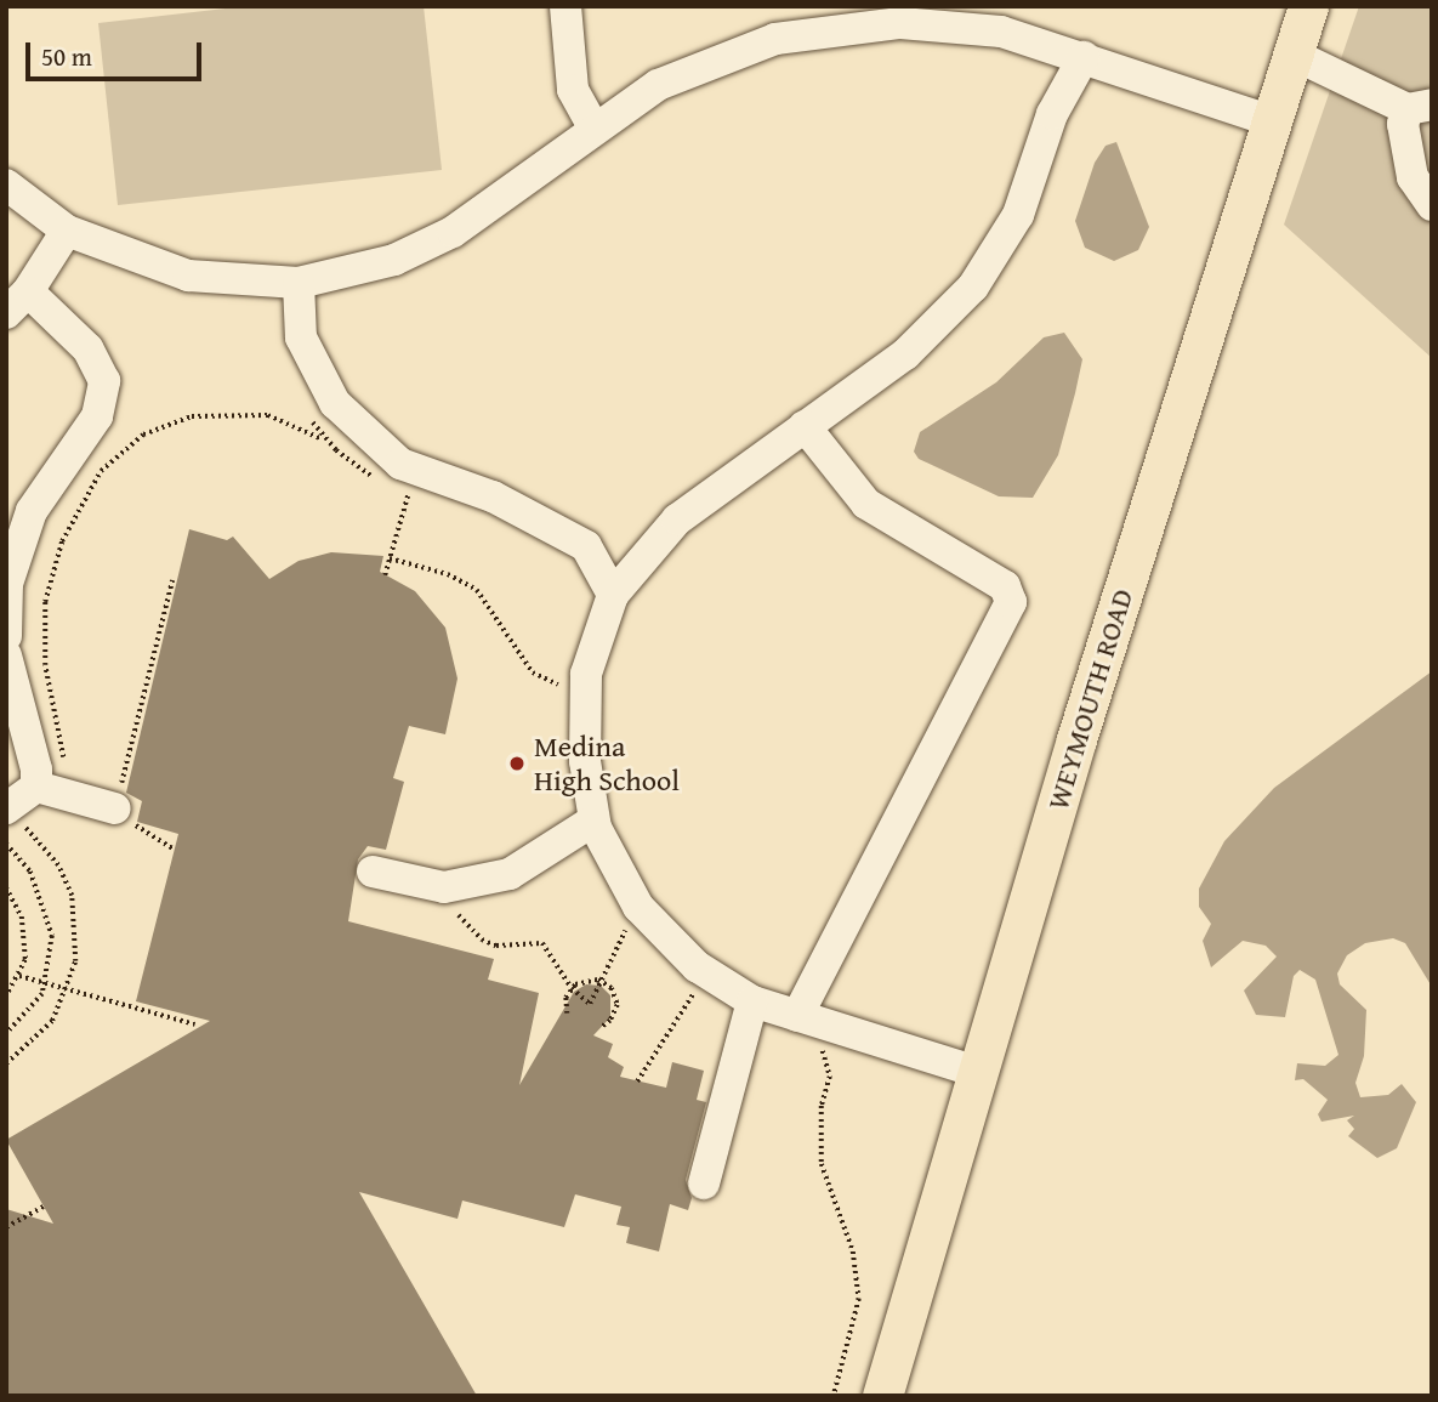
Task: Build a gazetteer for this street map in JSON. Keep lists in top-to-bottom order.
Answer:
{
  "streets": {
    "main road": ["WEYMOUTH ROAD"]
  },
  "places": ["Medina High School"],
  "scale_bar": "50 m"
}
